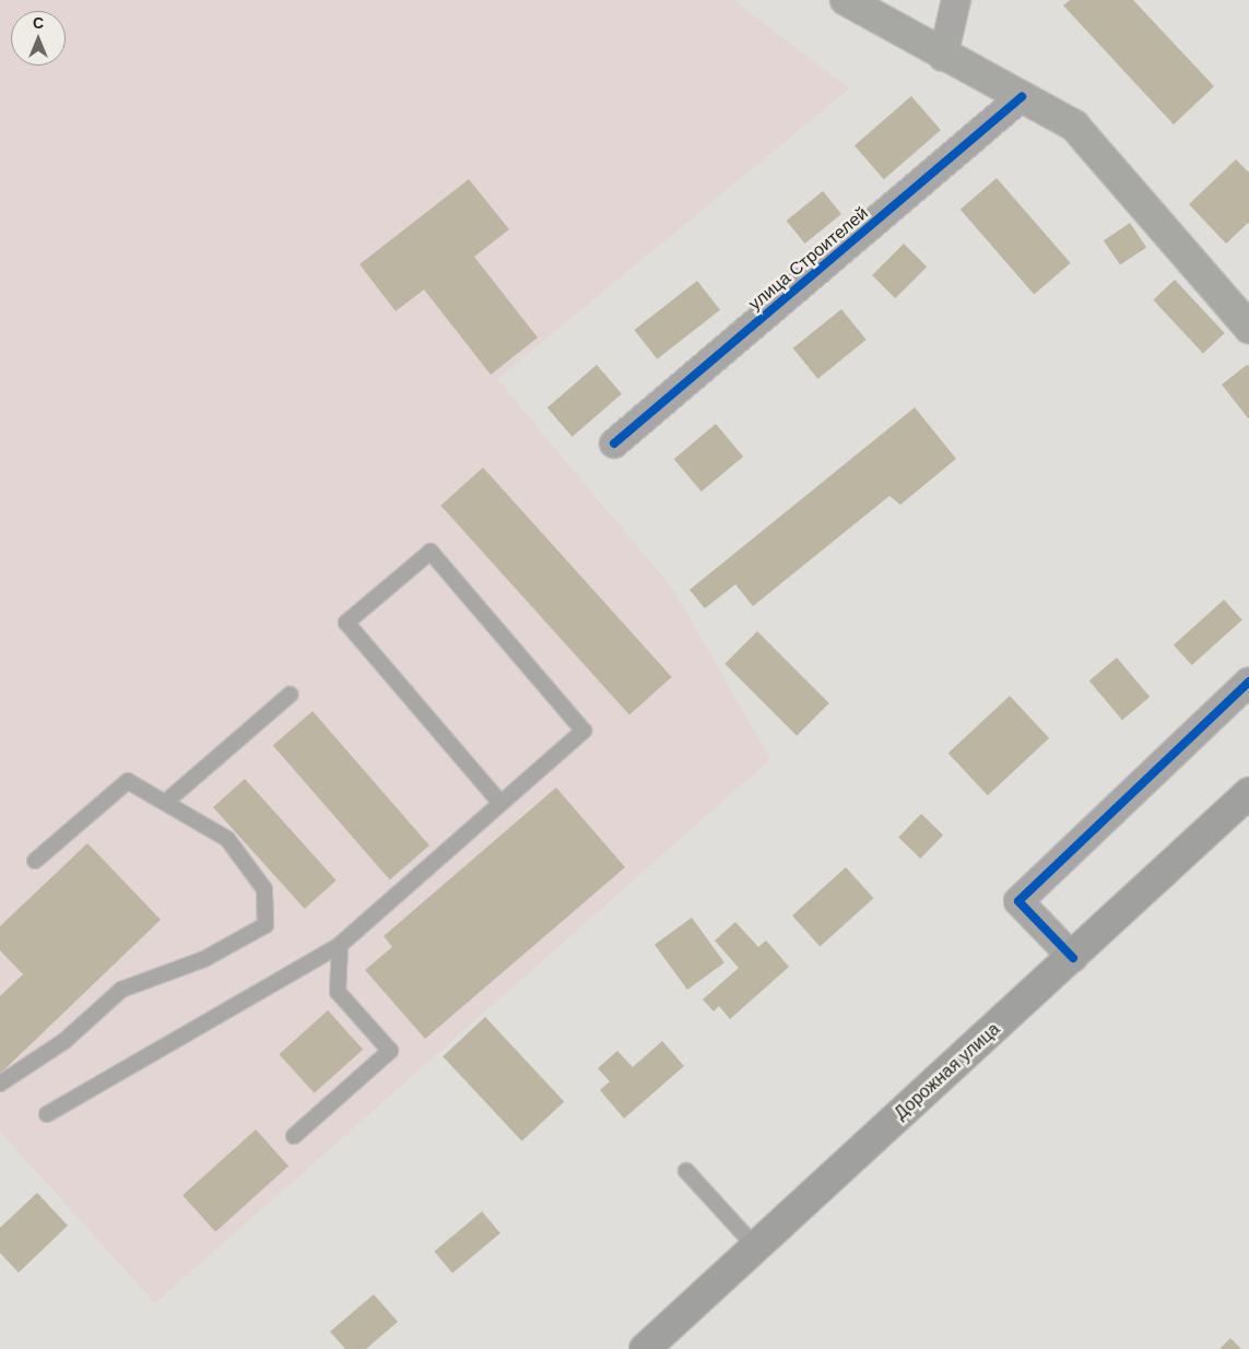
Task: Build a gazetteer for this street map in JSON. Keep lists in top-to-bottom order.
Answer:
{
  "streets": {
    "main road": ["Дорожная улица"],
    "street": ["улица Строителей"]
  },
  "north": "top"
}
